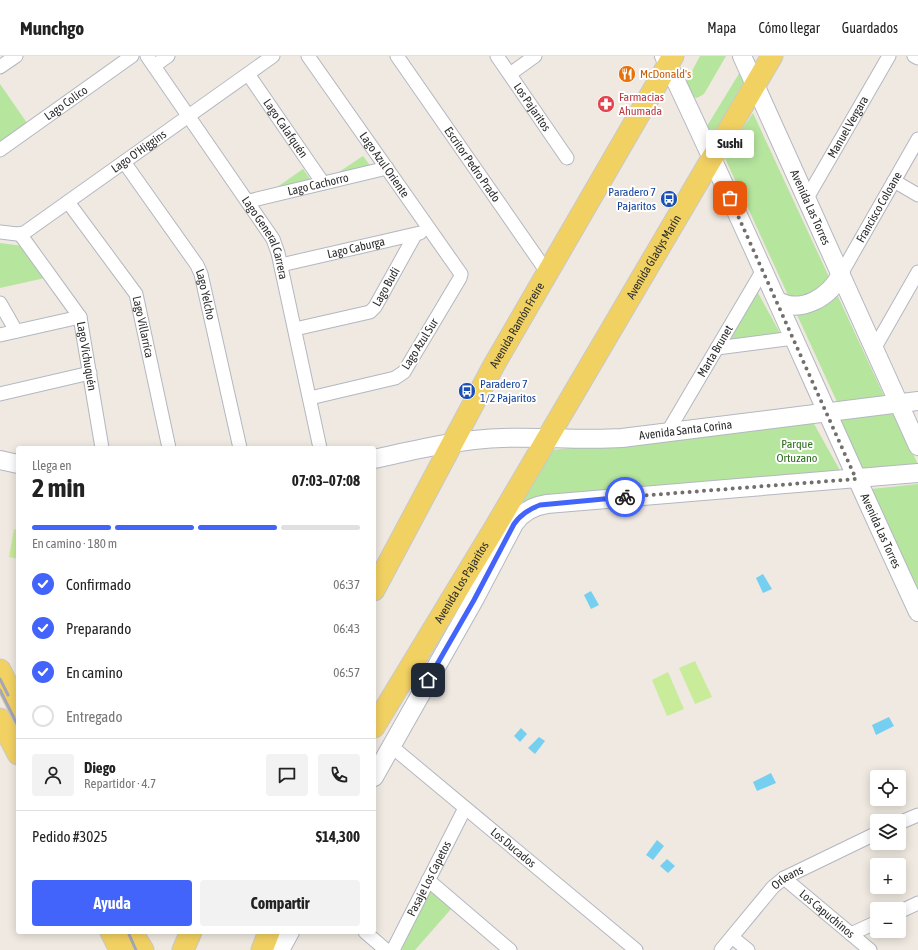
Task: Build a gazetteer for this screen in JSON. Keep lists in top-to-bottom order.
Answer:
{
  "streets": {
    "main road": [
      "Avenida Las Torres",
      "Avenida Gladys Marín",
      "Avenida Ramón Freire",
      "Avenida Santa Corina",
      "Avenida Los Pajaritos"
    ],
    "street": [
      "Lago Colico",
      "Los Pajaritos",
      "Manuel Vergara",
      "Lago Calafquén",
      "Lago O'Higgins",
      "Escritor Pedro Prado",
      "Lago Azul Oriente",
      "Lago Cachorro",
      "Francisco Coloane",
      "Lago General Carrera",
      "Lago Caburga",
      "Lago Budi",
      "Lago Yelcho",
      "Lago Villarrica",
      "Lago Azul Sur",
      "Marta Brunet",
      "Lago Vichuquén",
      "Los Ducados",
      "Pasaje Los Capetos",
      "Orleans",
      "Los Capuchinos"
    ]
  },
  "crossings": [
    ["Manuel Vergara", "Avenida Las Torres"],
    ["Lago Calafquén", "Lago O'Higgins"],
    ["Lago Calafquén", "Lago Cachorro"],
    ["Lago O'Higgins", "Lago General Carrera"],
    ["Lago O'Higgins", "Lago Yelcho"],
    ["Lago O'Higgins", "Lago Villarrica"],
    ["Lago O'Higgins", "Lago Vichuquén"],
    ["Escritor Pedro Prado", "Avenida Ramón Freire"],
    ["Lago Azul Oriente", "Lago Cachorro"],
    ["Lago Azul Oriente", "Lago Caburga"],
    ["Lago Azul Oriente", "Lago Azul Sur"],
    ["Lago Cachorro", "Lago General Carrera"],
    ["Avenida Las Torres", "Francisco Coloane"],
    ["Avenida Las Torres", "Avenida Gladys Marín"],
    ["Avenida Las Torres", "Avenida Ramón Freire"],
    ["Avenida Las Torres", "Marta Brunet"],
    ["Avenida Las Torres", "Avenida Santa Corina"],
    ["Avenida Las Torres", "Avenida Los Pajaritos"],
    ["Lago General Carrera", "Lago Caburga"],
    ["Lago General Carrera", "Lago Budi"],
    ["Lago General Carrera", "Lago Azul Sur"],
    ["Lago Caburga", "Lago Budi"],
    ["Avenida Gladys Marín", "Avenida Santa Corina"],
    ["Avenida Gladys Marín", "Avenida Los Pajaritos"],
    ["Avenida Ramón Freire", "Avenida Santa Corina"],
    ["Marta Brunet", "Avenida Santa Corina"],
    ["Avenida Santa Corina", "Avenida Los Pajaritos"],
    ["Avenida Los Pajaritos", "Los Ducados"],
    ["Los Ducados", "Pasaje Los Capetos"],
    ["Orleans", "Los Capuchinos"]
  ],
  "parks": ["Parque Ortuzano"],
  "places": {
    "restaurant": ["McDonald's"],
    "pharmacy": ["Farmacias Ahumada"],
    "other": ["Sushi"],
    "bus stop": ["Paradero 7 Pajaritos", "Paradero 7 1/2 Pajaritos"]
  },
  "page": {
    "header": "Munchgo",
    "nav": ["Mapa", "Cómo llegar", "Guardados"],
    "bubble": "Sushi",
    "heading": ["2 min", "Llega en", "07:03–07:08"],
    "panel": [
      "Diego",
      "Repartidor · 4.7",
      "Pedido #3025",
      "$14,300"
    ],
    "bar": "En camino · 180 m",
    "list": [
      ["Confirmado", "06:37"],
      ["Preparando", "06:43"],
      ["En camino", "06:57"],
      "Entregado"
    ],
    "map_buttons": ["+", "−"],
    "buttons": ["Ayuda", "Compartir"]
  }
}
